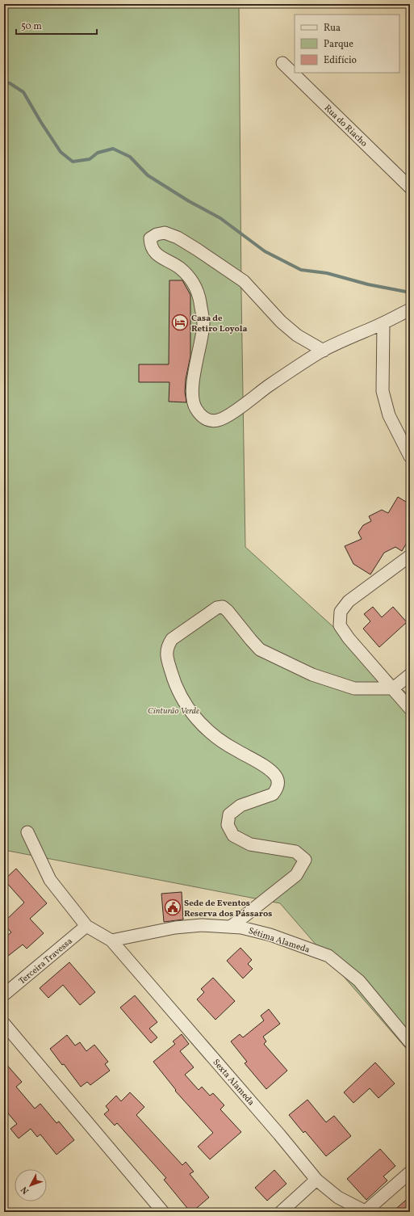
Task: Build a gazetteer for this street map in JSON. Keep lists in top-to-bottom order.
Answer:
{
  "streets": {
    "street": [
      "Rua do Riacho",
      "Sétima Alameda",
      "Terceira Travessa",
      "Sexta Alameda"
    ]
  },
  "crossings": [
    ["Sétima Alameda", "Sexta Alameda"],
    ["Terceira Travessa", "Sexta Alameda"]
  ],
  "parks": ["Cinturão Verde"],
  "places": {
    "hotel": ["Casa de Retiro Loyola"],
    "public building": ["Sede de Eventos Reserva dos Pássaros"]
  },
  "legend": ["Rua", "Parque", "Edifício"],
  "scale_bar": "50 m",
  "north": "bottom left"
}
